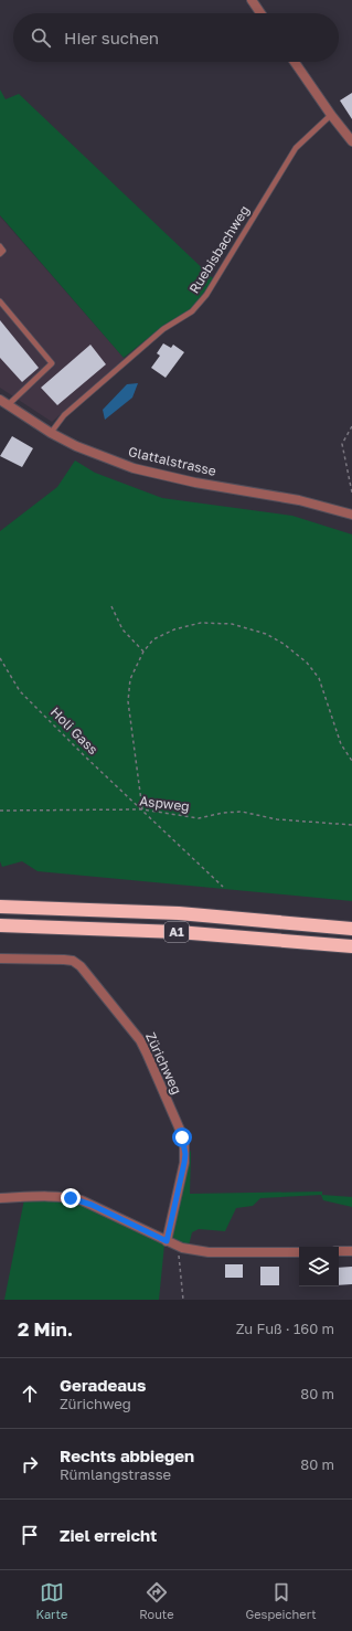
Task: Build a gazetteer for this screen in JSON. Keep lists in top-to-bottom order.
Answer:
{
  "streets": {
    "highway": ["A1"],
    "street": ["Glattalstrasse", "Zürichweg"],
    "lane": ["Ruebisbachweg"],
    "path": ["Holi Gass", "Aspweg"]
  },
  "crossings": [
    ["Ruebisbachweg", "Glattalstrasse"],
    ["Holi Gass", "Aspweg"]
  ],
  "page": {
    "search": "Hier suchen",
    "heading": ["2 Min.", "Zu Fuß · 160 m"],
    "list": [
      ["Geradeaus", "Zürichweg", "80 m"],
      ["Rechts abbiegen", "Rümlangstrasse", "80 m"],
      "Ziel erreicht"
    ],
    "nav": ["Karte", "Route", "Gespeichert"]
  }
}
